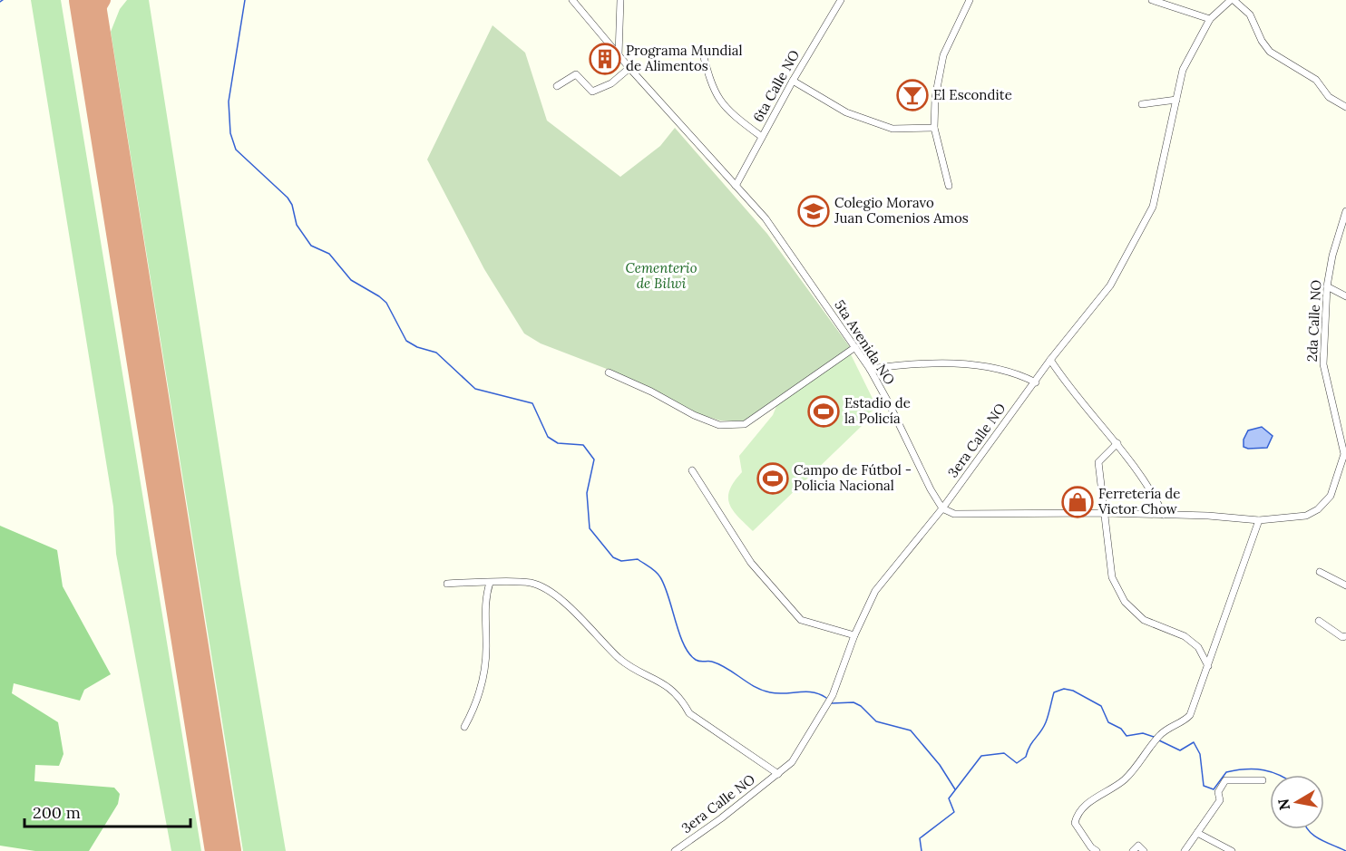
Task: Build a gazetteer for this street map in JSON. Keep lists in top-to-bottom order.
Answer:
{
  "streets": {
    "street": [
      "6ta Calle NO",
      "2da Calle NO",
      "5ta Avenida NO",
      "3era Calle NO"
    ]
  },
  "crossings": [
    ["6ta Calle NO", "5ta Avenida NO"],
    ["5ta Avenida NO", "3era Calle NO"]
  ],
  "parks": ["Cementerio de Bilwi"],
  "places": {
    "building": ["Programa Mundial de Alimentos"],
    "bar": ["El Escondite"],
    "school or university": ["Colegio Moravo Juan Comenios Amos"],
    "sports": ["Estadio de la Policía", "Campo de Fútbol - Policia Nacional"],
    "shop": ["Ferretería de Victor Chow"]
  },
  "scale_bar": "200 m",
  "north": "left"
}
